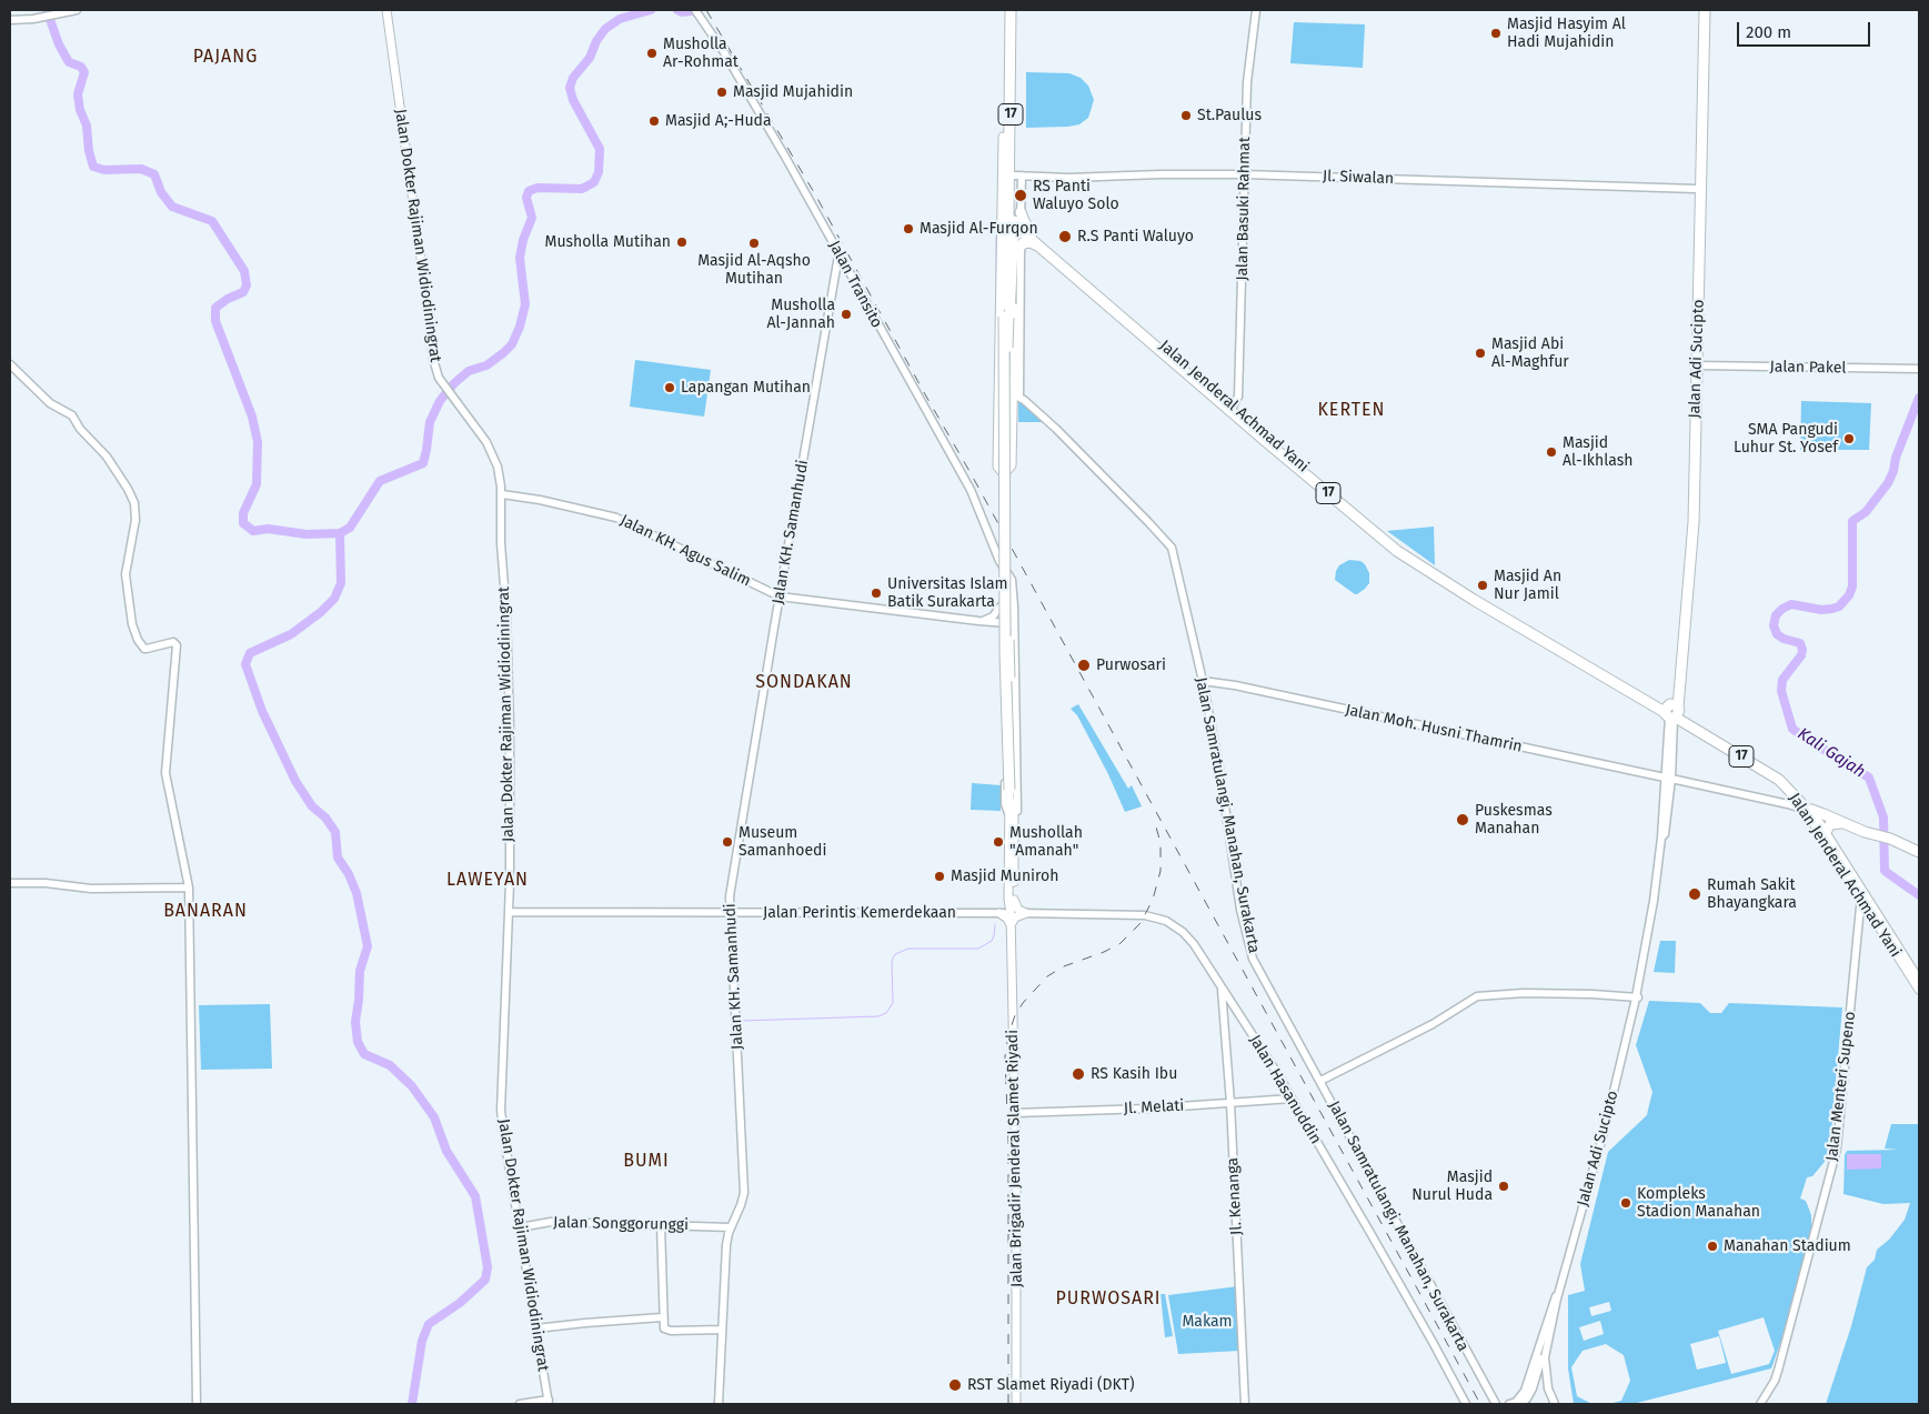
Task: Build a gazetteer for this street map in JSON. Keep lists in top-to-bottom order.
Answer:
{
  "streets": {
    "highway": ["17", "Jalan Adi Sucipto", "Jalan Jenderal Achmad Yani"],
    "main road": [
      "Jl. Siwalan",
      "Jalan Basuki Rahmat",
      "Jalan Dokter Rajiman Widiodiningrat",
      "Jalan Transito",
      "Jalan Pakel",
      "Jalan KH. Samanhudi",
      "Jalan KH. Agus Salim",
      "Jalan Moh. Husni Thamrin",
      "Jalan Samratulangi, Manahan, Surakarta",
      "Jalan Perintis Kemerdekaan",
      "Jalan Menteri Supeno",
      "Jalan Hasanuddin",
      "Jl. Melati",
      "Jalan Brigadir Jenderal Slamet Riyadi",
      "Jl. Kenanga",
      "Jalan Songgorunggi"
    ]
  },
  "crossings": [
    ["17", "Jl. Siwalan"],
    ["17", "Jalan Jenderal Achmad Yani"],
    ["17", "Jalan Moh. Husni Thamrin"],
    ["Jl. Siwalan", "Jalan Basuki Rahmat"],
    ["Jl. Siwalan", "Jalan Adi Sucipto"],
    ["Jalan Basuki Rahmat", "Jalan Jenderal Achmad Yani"],
    ["Jalan Dokter Rajiman Widiodiningrat", "Jalan KH. Agus Salim"],
    ["Jalan Dokter Rajiman Widiodiningrat", "Jalan Perintis Kemerdekaan"],
    ["Jalan Dokter Rajiman Widiodiningrat", "Jalan Songgorunggi"],
    ["Jalan Transito", "Jalan KH. Samanhudi"],
    ["Jalan Adi Sucipto", "Jalan Pakel"],
    ["Jalan Adi Sucipto", "Jalan Jenderal Achmad Yani"],
    ["Jalan Adi Sucipto", "Jalan Moh. Husni Thamrin"],
    ["Jalan Jenderal Achmad Yani", "Jalan Moh. Husni Thamrin"],
    ["Jalan Jenderal Achmad Yani", "Jalan Menteri Supeno"],
    ["Jalan KH. Samanhudi", "Jalan KH. Agus Salim"],
    ["Jalan KH. Samanhudi", "Jalan Perintis Kemerdekaan"],
    ["Jalan KH. Samanhudi", "Jalan Songgorunggi"],
    ["Jalan Moh. Husni Thamrin", "Jalan Samratulangi, Manahan, Surakarta"],
    ["Jalan Hasanuddin", "Jl. Melati"],
    ["Jalan Hasanuddin", "Jalan Brigadir Jenderal Slamet Riyadi"],
    ["Jalan Hasanuddin", "Jl. Kenanga"],
    ["Jl. Melati", "Jalan Brigadir Jenderal Slamet Riyadi"],
    ["Jl. Melati", "Jl. Kenanga"]
  ],
  "districts": [
    "PAJANG",
    "KERTEN",
    "SONDAKAN",
    "LAWEYAN",
    "BANARAN",
    "BUMI",
    "PURWOSARI"
  ],
  "water": ["Kali Gajah"],
  "parks": ["Makam"],
  "places": [
    "Masjid Hasyim Al Hadi Mujahidin",
    "Musholla Ar-Rohmat",
    "Masjid Mujahidin",
    "St.Paulus",
    "Masjid A;-Huda",
    "RS Panti Waluyo Solo",
    "Masjid Al-Furqon",
    "R.S Panti Waluyo",
    "Musholla Mutihan",
    "Masjid Al-Aqsho Mutihan",
    "Musholla Al-Jannah",
    "Masjid Abi Al-Maghfur",
    "Lapangan Mutihan",
    "SMA Pangudi Luhur St. Yosef",
    "Masjid Al-Ikhlash",
    "Masjid An Nur Jamil",
    "Universitas Islam Batik Surakarta",
    "Purwosari",
    "Puskesmas Manahan",
    "Museum Samanhoedi",
    "Mushollah \"Amanah\"",
    "Masjid Muniroh",
    "Rumah Sakit Bhayangkara",
    "RS Kasih Ibu",
    "Masjid Nurul Huda",
    "Kompleks Stadion Manahan",
    "Manahan Stadium",
    "RST Slamet Riyadi (DKT)"
  ],
  "scale_bar": "200 m"
}
